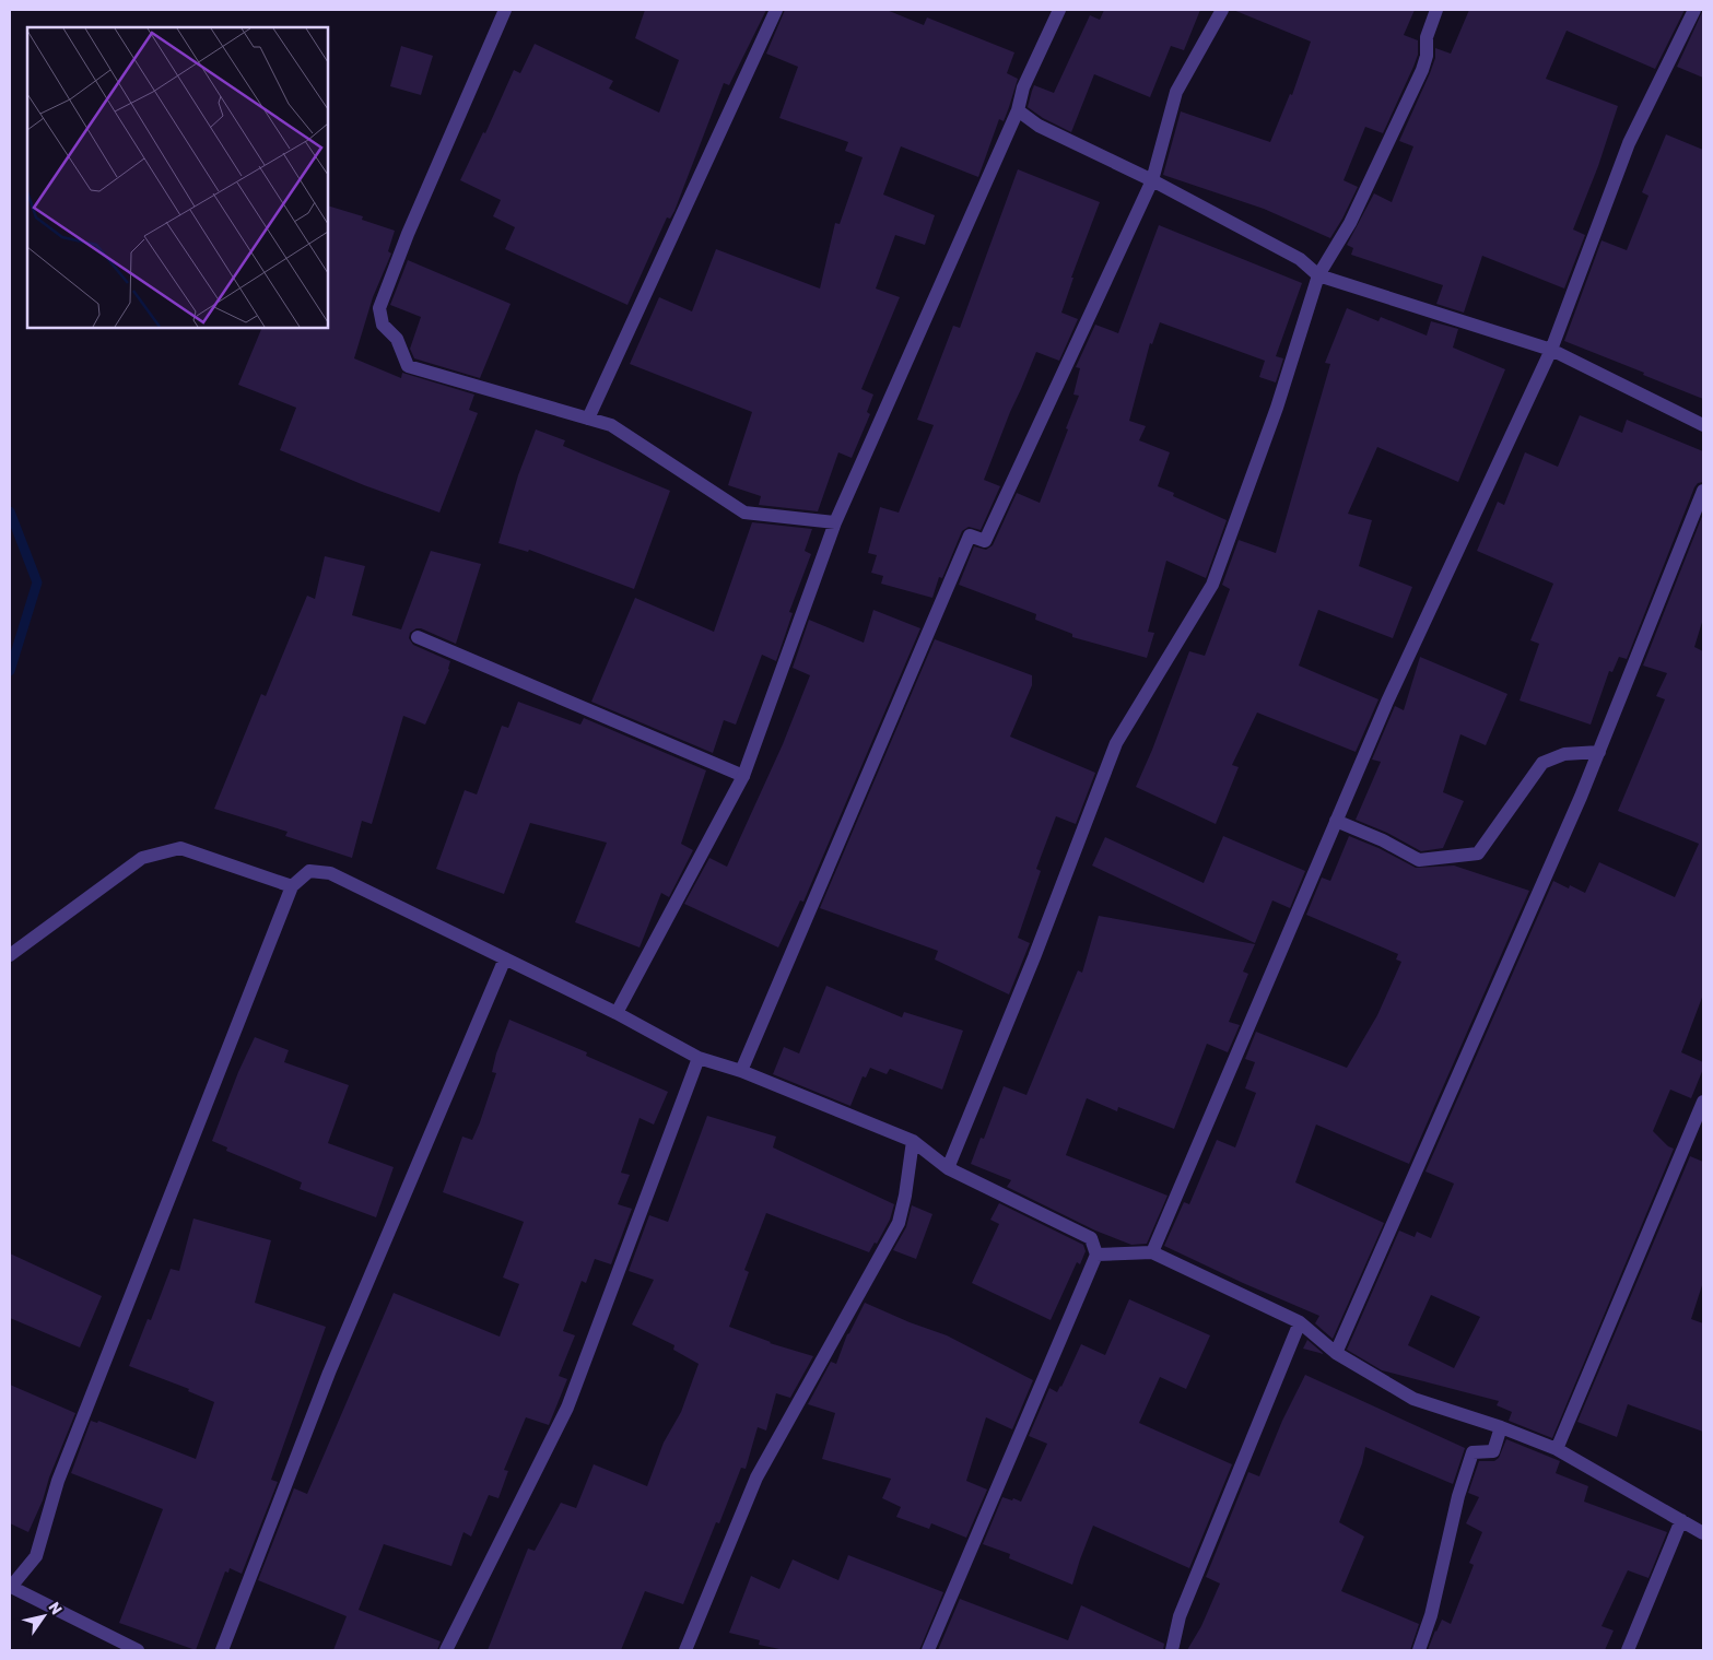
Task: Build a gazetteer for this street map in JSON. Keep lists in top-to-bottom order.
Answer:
{
  "north": "top right"
}
